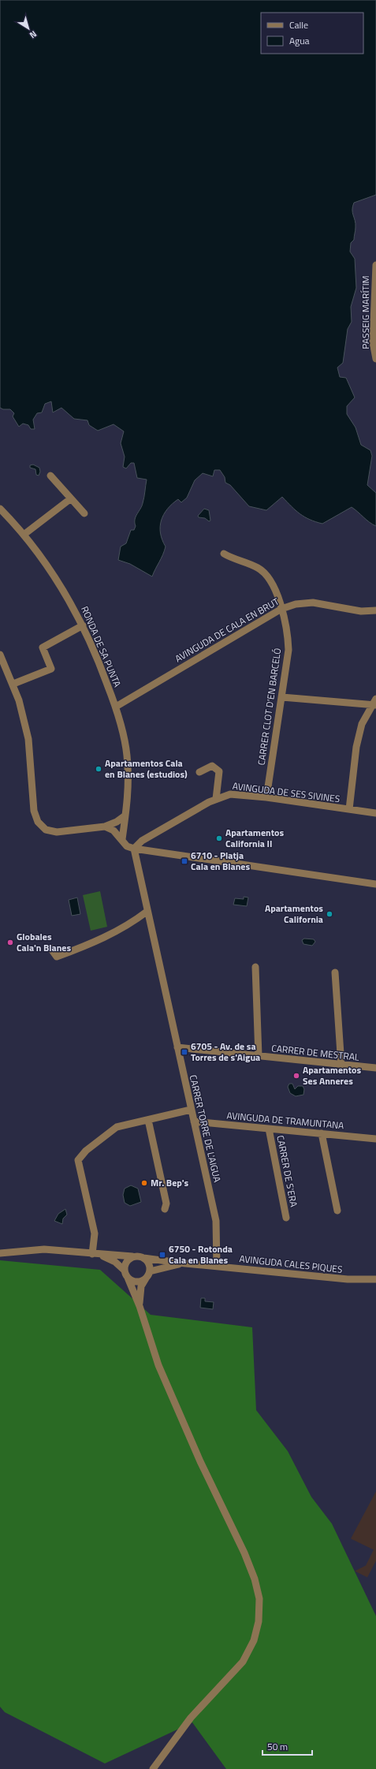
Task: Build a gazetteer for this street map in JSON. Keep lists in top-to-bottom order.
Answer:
{
  "streets": {
    "street": [
      "PASSEIG MARÍTIM",
      "AVINGUDA DE CALA EN BRUT",
      "RONDA DE SA PUNTA",
      "CARRER CLOT D'EN BARCELÓ",
      "AVINGUDA DE SES SIVINES",
      "CARRER DE MESTRAL",
      "AVINGUDA DE TRAMUNTANA",
      "CARRER TORRE DE L'AIGUA",
      "CARRER DE S'ERA",
      "AVINGUDA CALES PIQUES"
    ]
  },
  "crossings": [
    ["AVINGUDA DE CALA EN BRUT", "RONDA DE SA PUNTA"],
    ["AVINGUDA DE CALA EN BRUT", "CARRER CLOT D'EN BARCELÓ"],
    ["CARRER CLOT D'EN BARCELÓ", "AVINGUDA DE SES SIVINES"],
    ["AVINGUDA DE SES SIVINES", "CARRER TORRE DE L'AIGUA"],
    ["CARRER DE MESTRAL", "CARRER TORRE DE L'AIGUA"],
    ["AVINGUDA DE TRAMUNTANA", "CARRER TORRE DE L'AIGUA"],
    ["AVINGUDA DE TRAMUNTANA", "CARRER DE S'ERA"],
    ["CARRER TORRE DE L'AIGUA", "AVINGUDA CALES PIQUES"]
  ],
  "places": {
    "other": [
      "Apartamentos Cala en Blanes (estudios)",
      "Apartamentos California II",
      "Apartamentos California",
      "Globales Cala'n Blanes",
      "Apartamentos Ses Anneres",
      "Mr. Bep's"
    ],
    "transit": ["6710 - Platja Cala en Blanes", "6705 - Av. de sa Torres de s'Aigua", "6750 - Rotonda Cala en Blanes"]
  },
  "legend": ["Calle", "Agua"],
  "scale_bar": "50 m",
  "north": "bottom right"
}
